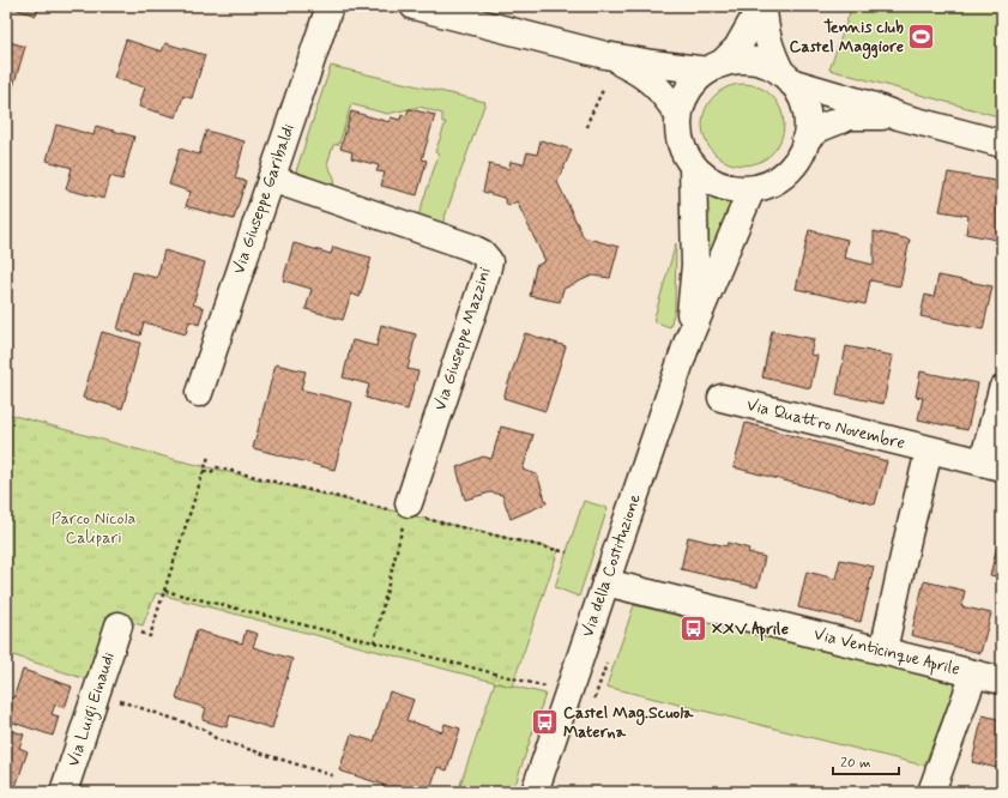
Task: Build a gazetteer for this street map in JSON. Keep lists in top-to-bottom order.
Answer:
{
  "streets": {
    "street": [
      "Via Giuseppe Garibaldi",
      "Via Giuseppe Mazzini",
      "Via Quattro Novembre",
      "Via della Costituzione",
      "Via Venticinque Aprile",
      "Via Luigi Einaudi"
    ]
  },
  "crossings": [
    ["Via Giuseppe Garibaldi", "Via Giuseppe Mazzini"],
    ["Via della Costituzione", "Via Venticinque Aprile"]
  ],
  "parks": ["Parco Nicola Calipari"],
  "places": {
    "sports": ["Tennis club Castel Maggiore"],
    "bus stop": ["XXV Aprile", "Castel Mag.Scuola Materna"]
  },
  "scale_bar": "20 m"
}
